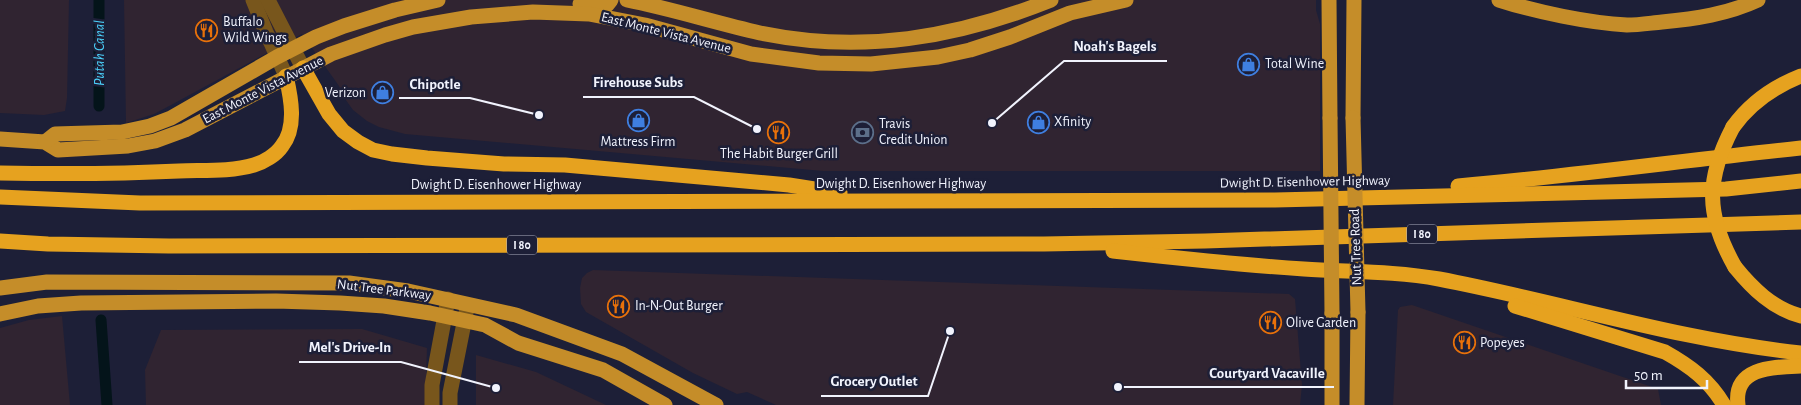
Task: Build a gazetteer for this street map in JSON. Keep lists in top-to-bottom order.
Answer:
{
  "streets": {
    "highway": ["Dwight D. Eisenhower Highway", "I 80"],
    "main road": ["East Monte Vista Avenue", "Nut Tree Road", "Nut Tree Parkway"]
  },
  "water": ["Putah Canal"],
  "places": {
    "restaurant": [
      "Buffalo Wild Wings",
      "The Habit Burger Grill",
      "In-N-Out Burger",
      "Olive Garden",
      "Popeyes"
    ],
    "shop": [
      "Total Wine",
      "Verizon",
      "Mattress Firm",
      "Xfinity"
    ],
    "other": [
      "Chipotle",
      "Noah's Bagels",
      "Firehouse Subs",
      "Grocery Outlet",
      "Courtyard Vacaville",
      "Mel's Drive-In"
    ],
    "bank": ["Travis Credit Union"]
  },
  "scale_bar": "50 m"
}
